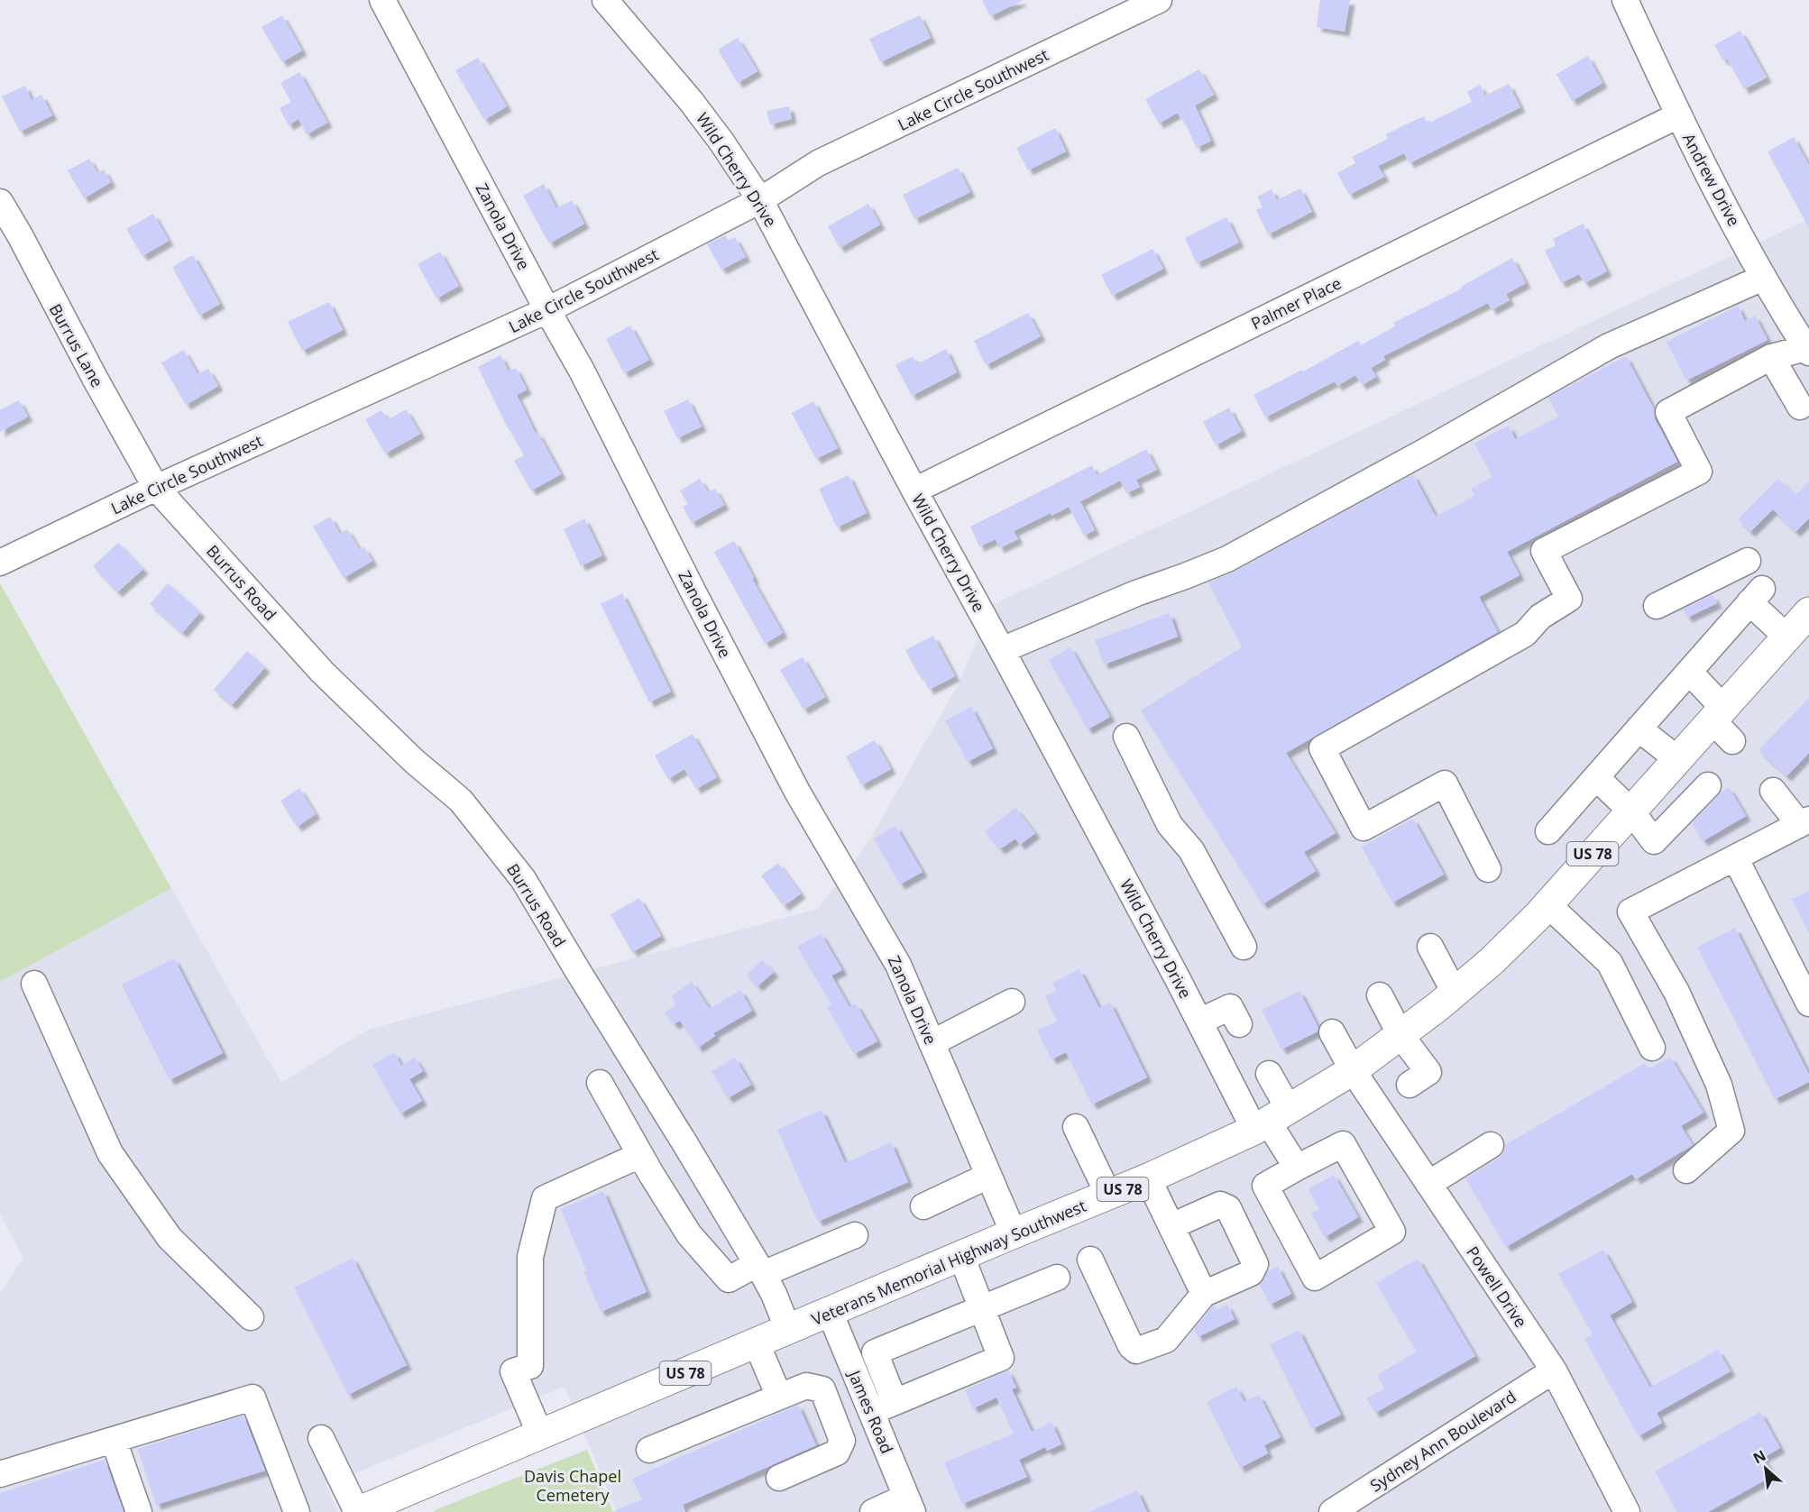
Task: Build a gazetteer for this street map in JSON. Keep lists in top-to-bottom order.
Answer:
{
  "streets": {
    "main road": ["US 78", "Veterans Memorial Highway Southwest"],
    "street": [
      "Lake Circle Southwest",
      "Wild Cherry Drive",
      "Andrew Drive",
      "Zanola Drive",
      "Palmer Place",
      "Burrus Lane",
      "Burrus Road",
      "Powell Drive",
      "James Road",
      "Sydney Ann Boulevard"
    ]
  },
  "crossings": [
    ["Lake Circle Southwest", "Wild Cherry Drive"],
    ["Lake Circle Southwest", "Zanola Drive"],
    ["Lake Circle Southwest", "Burrus Lane"],
    ["Wild Cherry Drive", "Palmer Place"],
    ["Wild Cherry Drive", "Veterans Memorial Highway Southwest"],
    ["Andrew Drive", "Palmer Place"],
    ["Zanola Drive", "Veterans Memorial Highway Southwest"],
    ["Burrus Lane", "Burrus Road"],
    ["Burrus Road", "Veterans Memorial Highway Southwest"],
    ["Veterans Memorial Highway Southwest", "Powell Drive"],
    ["Veterans Memorial Highway Southwest", "James Road"],
    ["Powell Drive", "Sydney Ann Boulevard"]
  ],
  "parks": ["Davis Chapel Cemetery"],
  "north": "top left"
}
